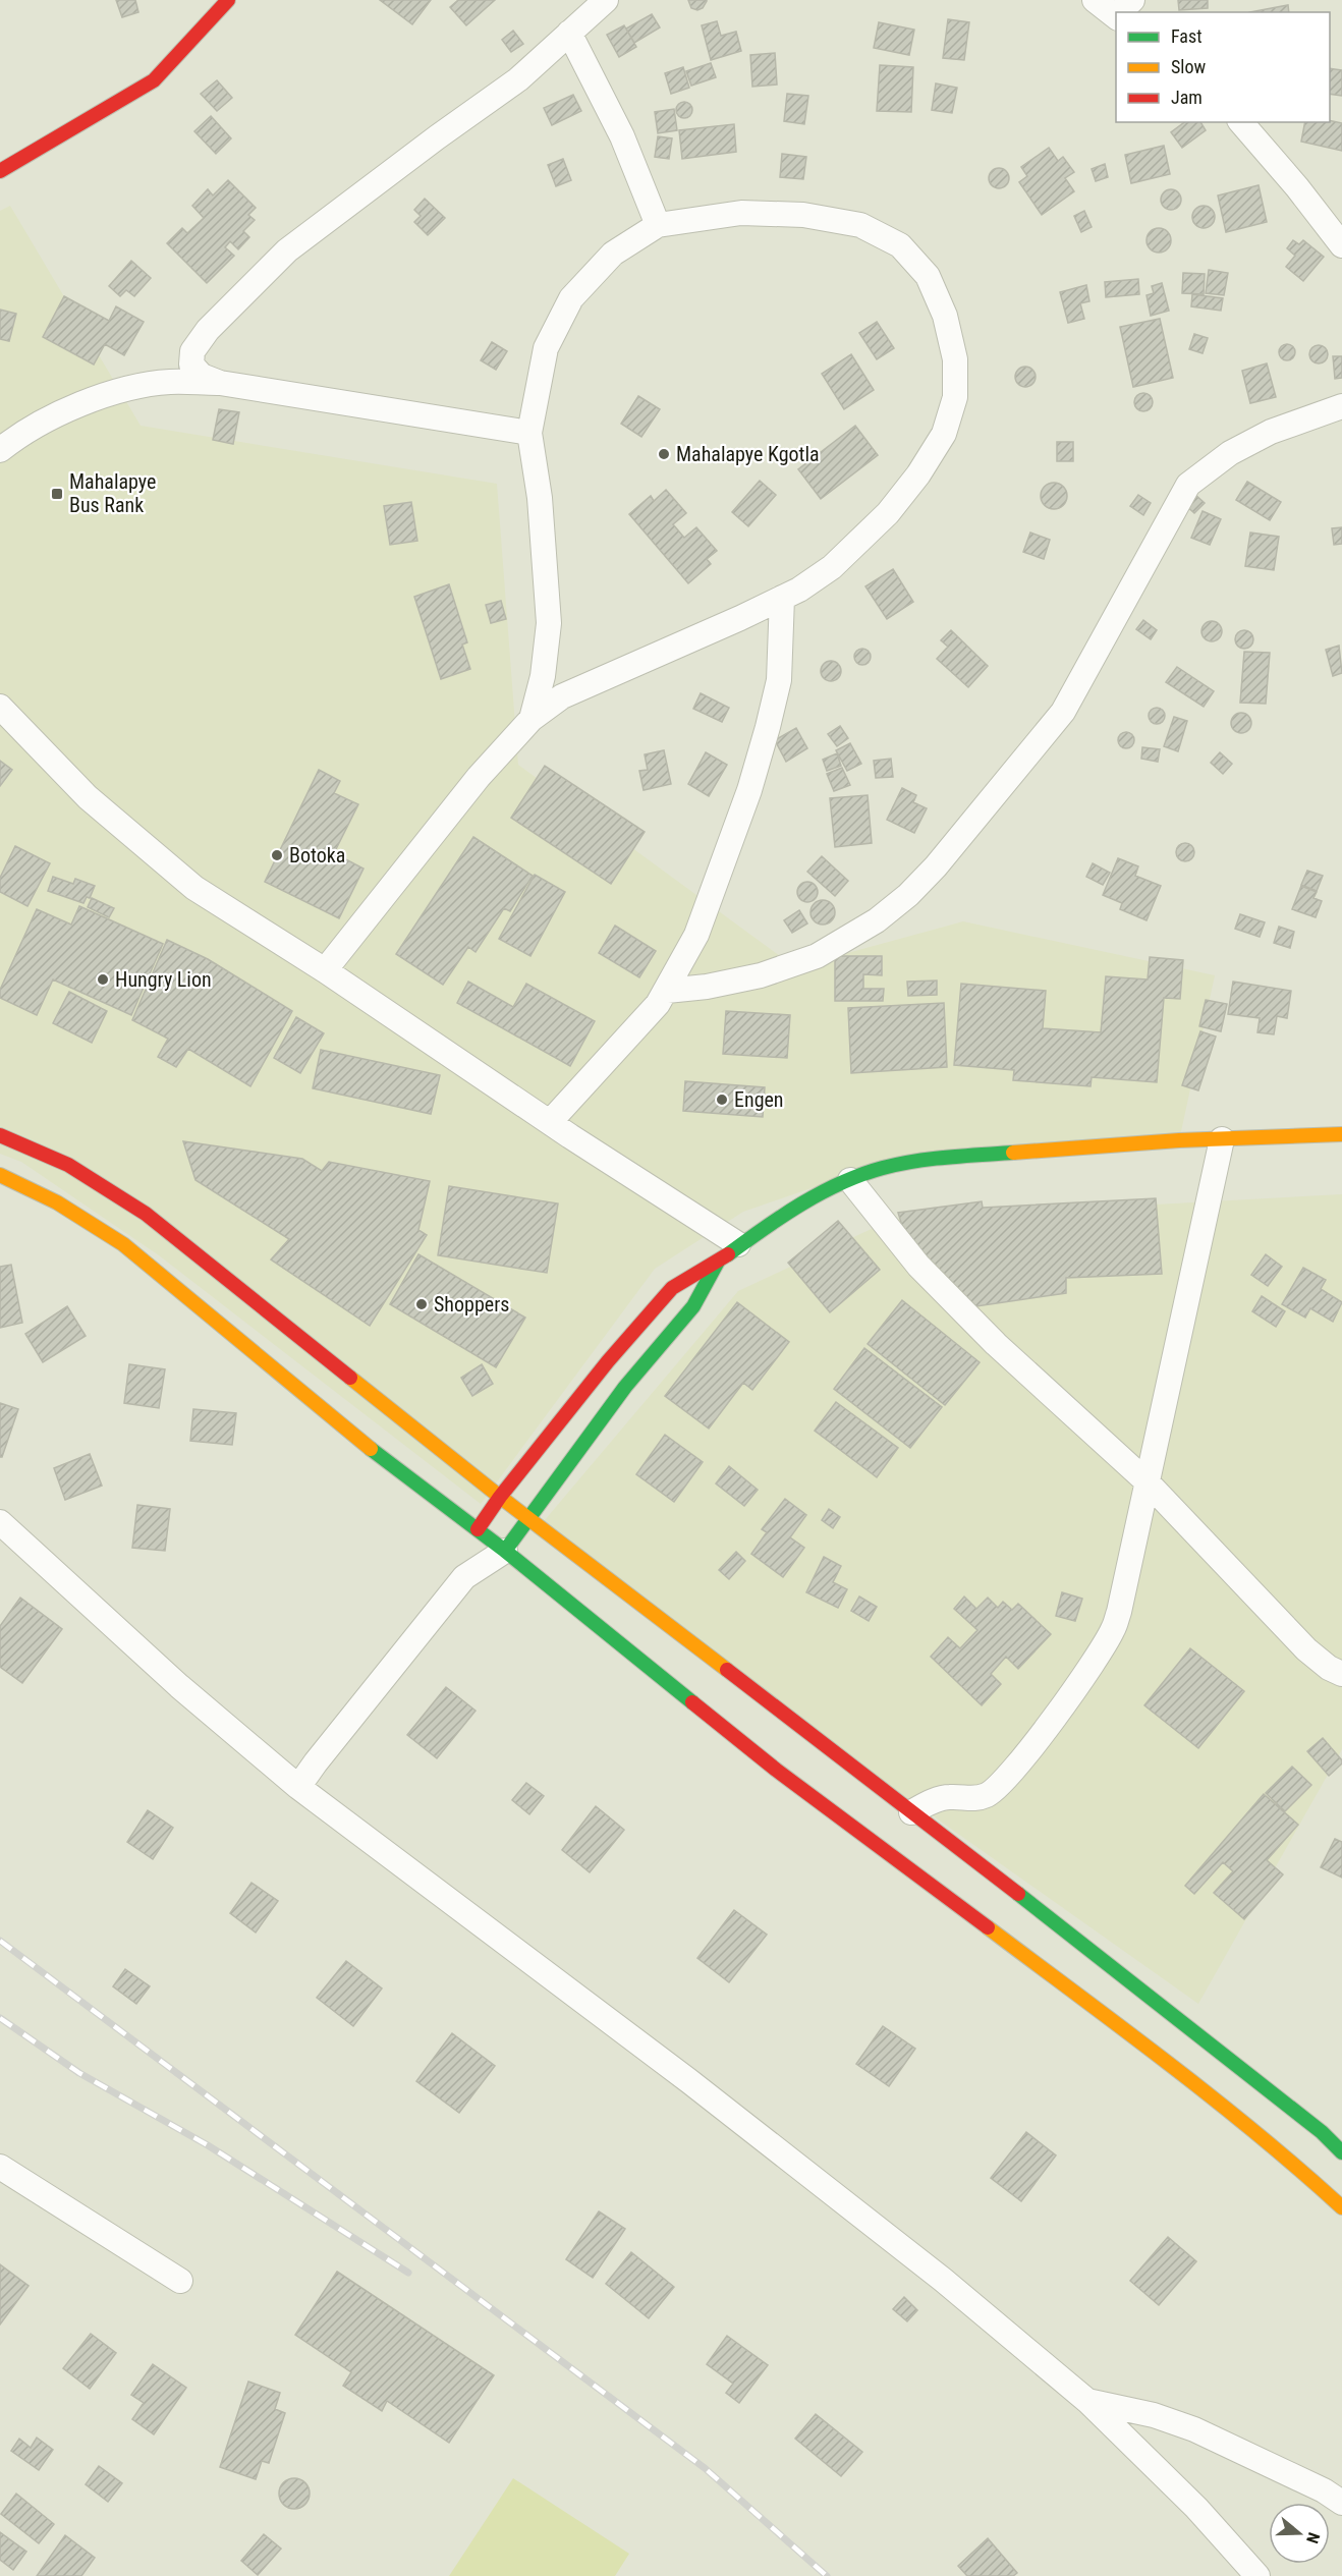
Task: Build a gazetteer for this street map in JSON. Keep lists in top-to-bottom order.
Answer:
{
  "places": {
    "other": [
      "Mahalapye Kgotla",
      "Botoka",
      "Hungry Lion",
      "Engen",
      "Shoppers"
    ],
    "transit": ["Mahalapye Bus Rank"]
  },
  "legend": ["Fast", "Slow", "Jam"],
  "north": "right"
}
